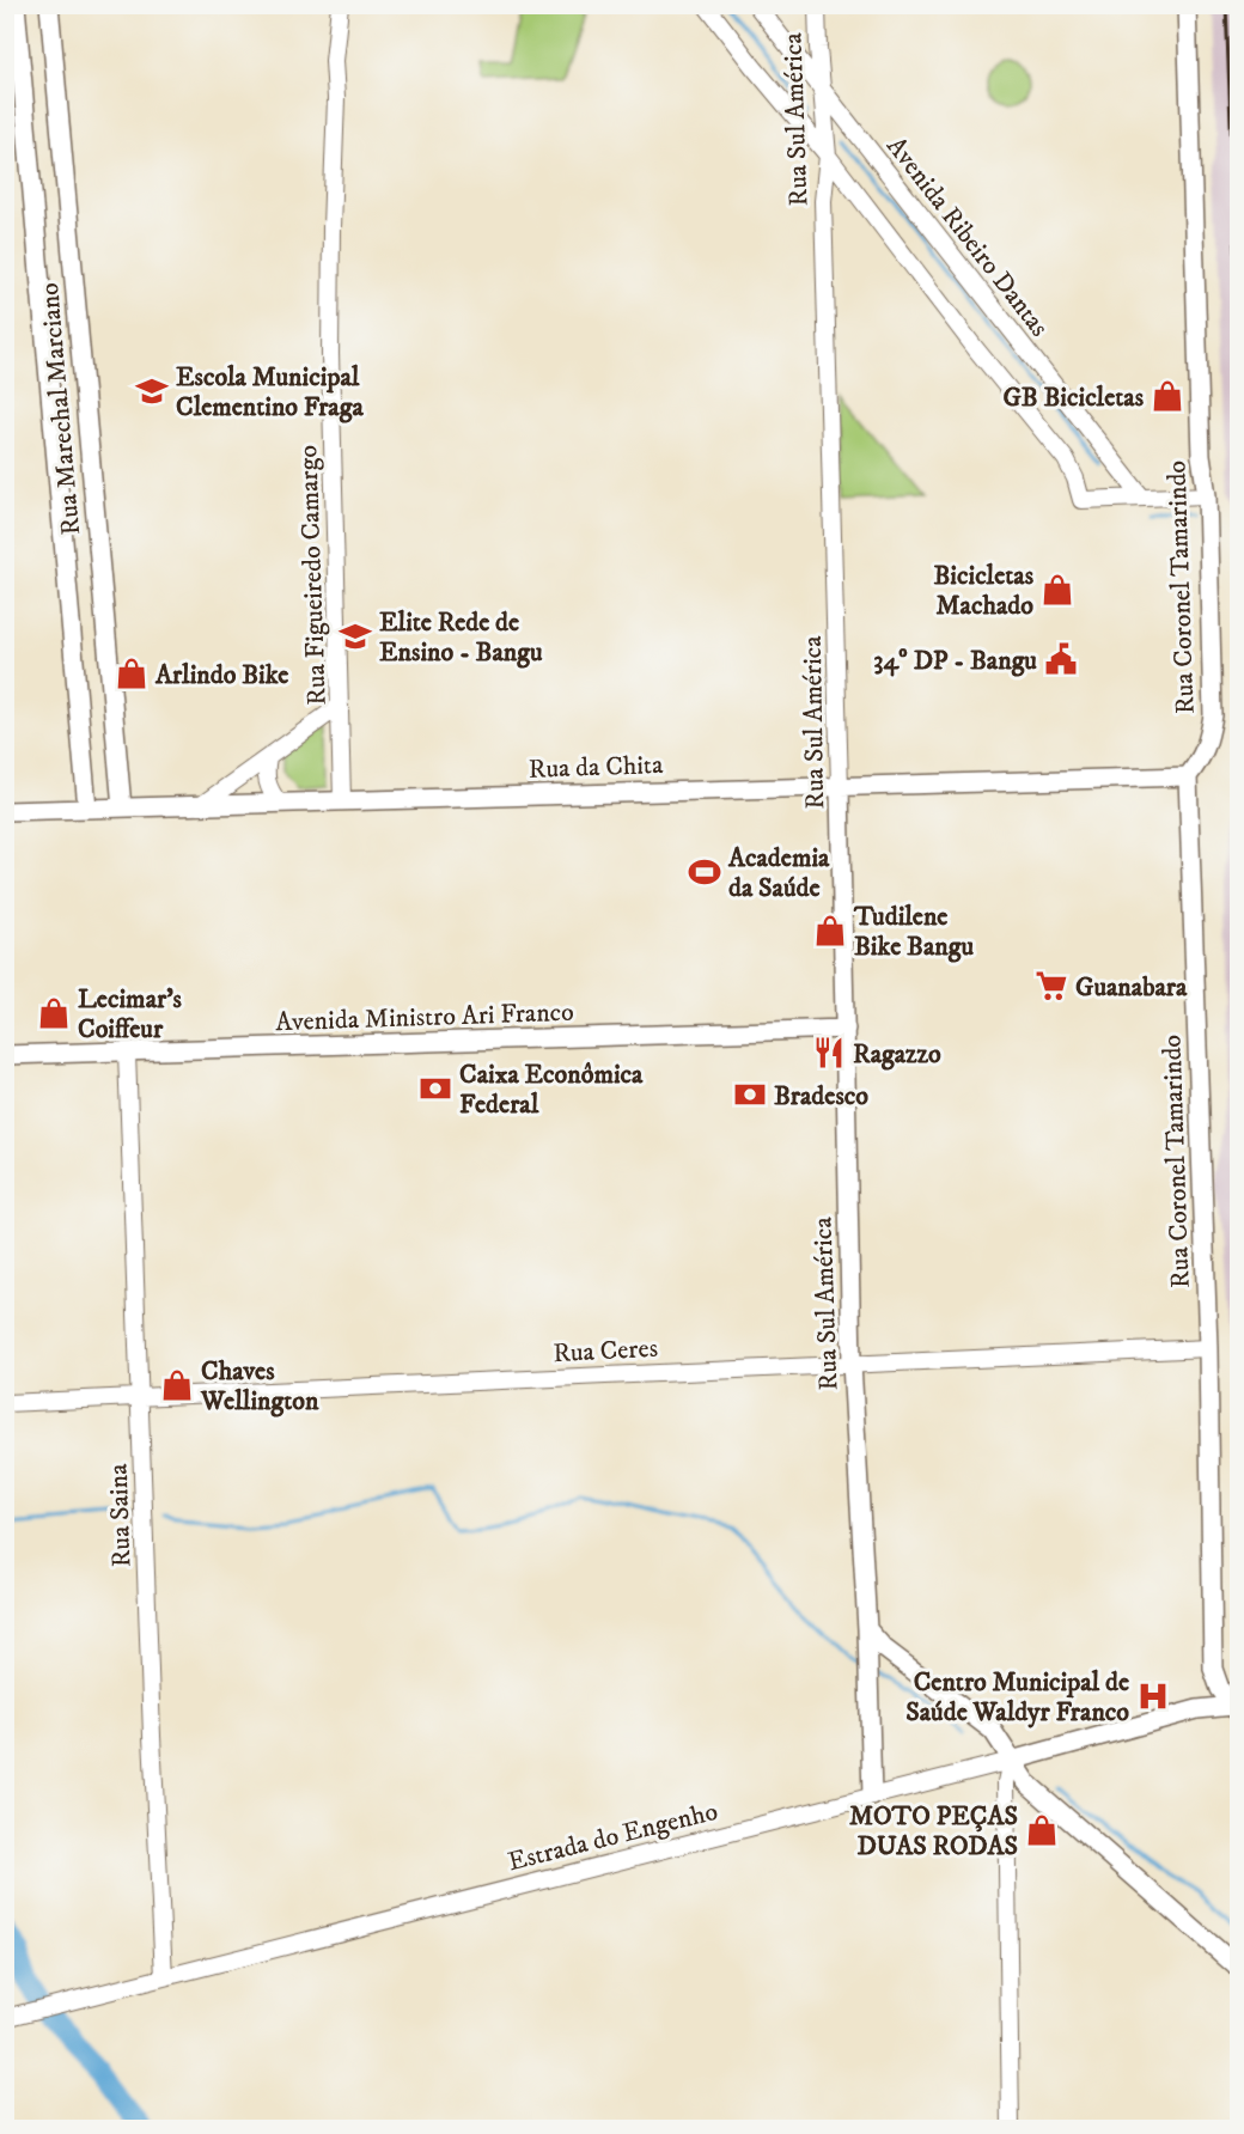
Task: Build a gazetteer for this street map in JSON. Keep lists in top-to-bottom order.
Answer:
{
  "streets": {
    "main road": [
      "Rua Sul América",
      "Rua Marechal Marciano",
      "Rua Coronel Tamarindo",
      "Rua da Chita",
      "Avenida Ministro Ari Franco",
      "Estrada do Engenho"
    ],
    "street": [
      "Avenida Ribeiro Dantas",
      "Rua Figueiredo Camargo",
      "Rua Ceres",
      "Rua Saina"
    ]
  },
  "crossings": [
    ["Rua Sul América", "Avenida Ribeiro Dantas"],
    ["Rua Sul América", "Rua da Chita"],
    ["Rua Sul América", "Avenida Ministro Ari Franco"],
    ["Rua Sul América", "Rua Ceres"],
    ["Rua Sul América", "Estrada do Engenho"],
    ["Rua Marechal Marciano", "Rua da Chita"],
    ["Rua Figueiredo Camargo", "Rua da Chita"],
    ["Rua Coronel Tamarindo", "Rua da Chita"],
    ["Rua Coronel Tamarindo", "Rua Ceres"],
    ["Rua Coronel Tamarindo", "Estrada do Engenho"],
    ["Avenida Ministro Ari Franco", "Rua Saina"],
    ["Rua Ceres", "Rua Saina"],
    ["Rua Saina", "Estrada do Engenho"]
  ],
  "places": {
    "school or university": ["Escola Municipal Clementino Fraga", "Elite Rede de Ensino - Bangu"],
    "shop": [
      "GB Bicicletas",
      "Bicicletas Machado",
      "Arlindo Bike",
      "Tudilene Bike Bangu",
      "Lecimar's Coiffeur",
      "Chaves Wellington",
      "MOTO PEÇAS DUAS RODAS"
    ],
    "public building": ["34º DP - Bangu"],
    "sports": ["Academia da Saúde"],
    "supermarket": ["Guanabara"],
    "restaurant": ["Ragazzo"],
    "bank": ["Caixa Econômica Federal", "Bradesco"],
    "hospital": ["Centro Municipal de Saúde Waldyr Franco"]
  }
}
